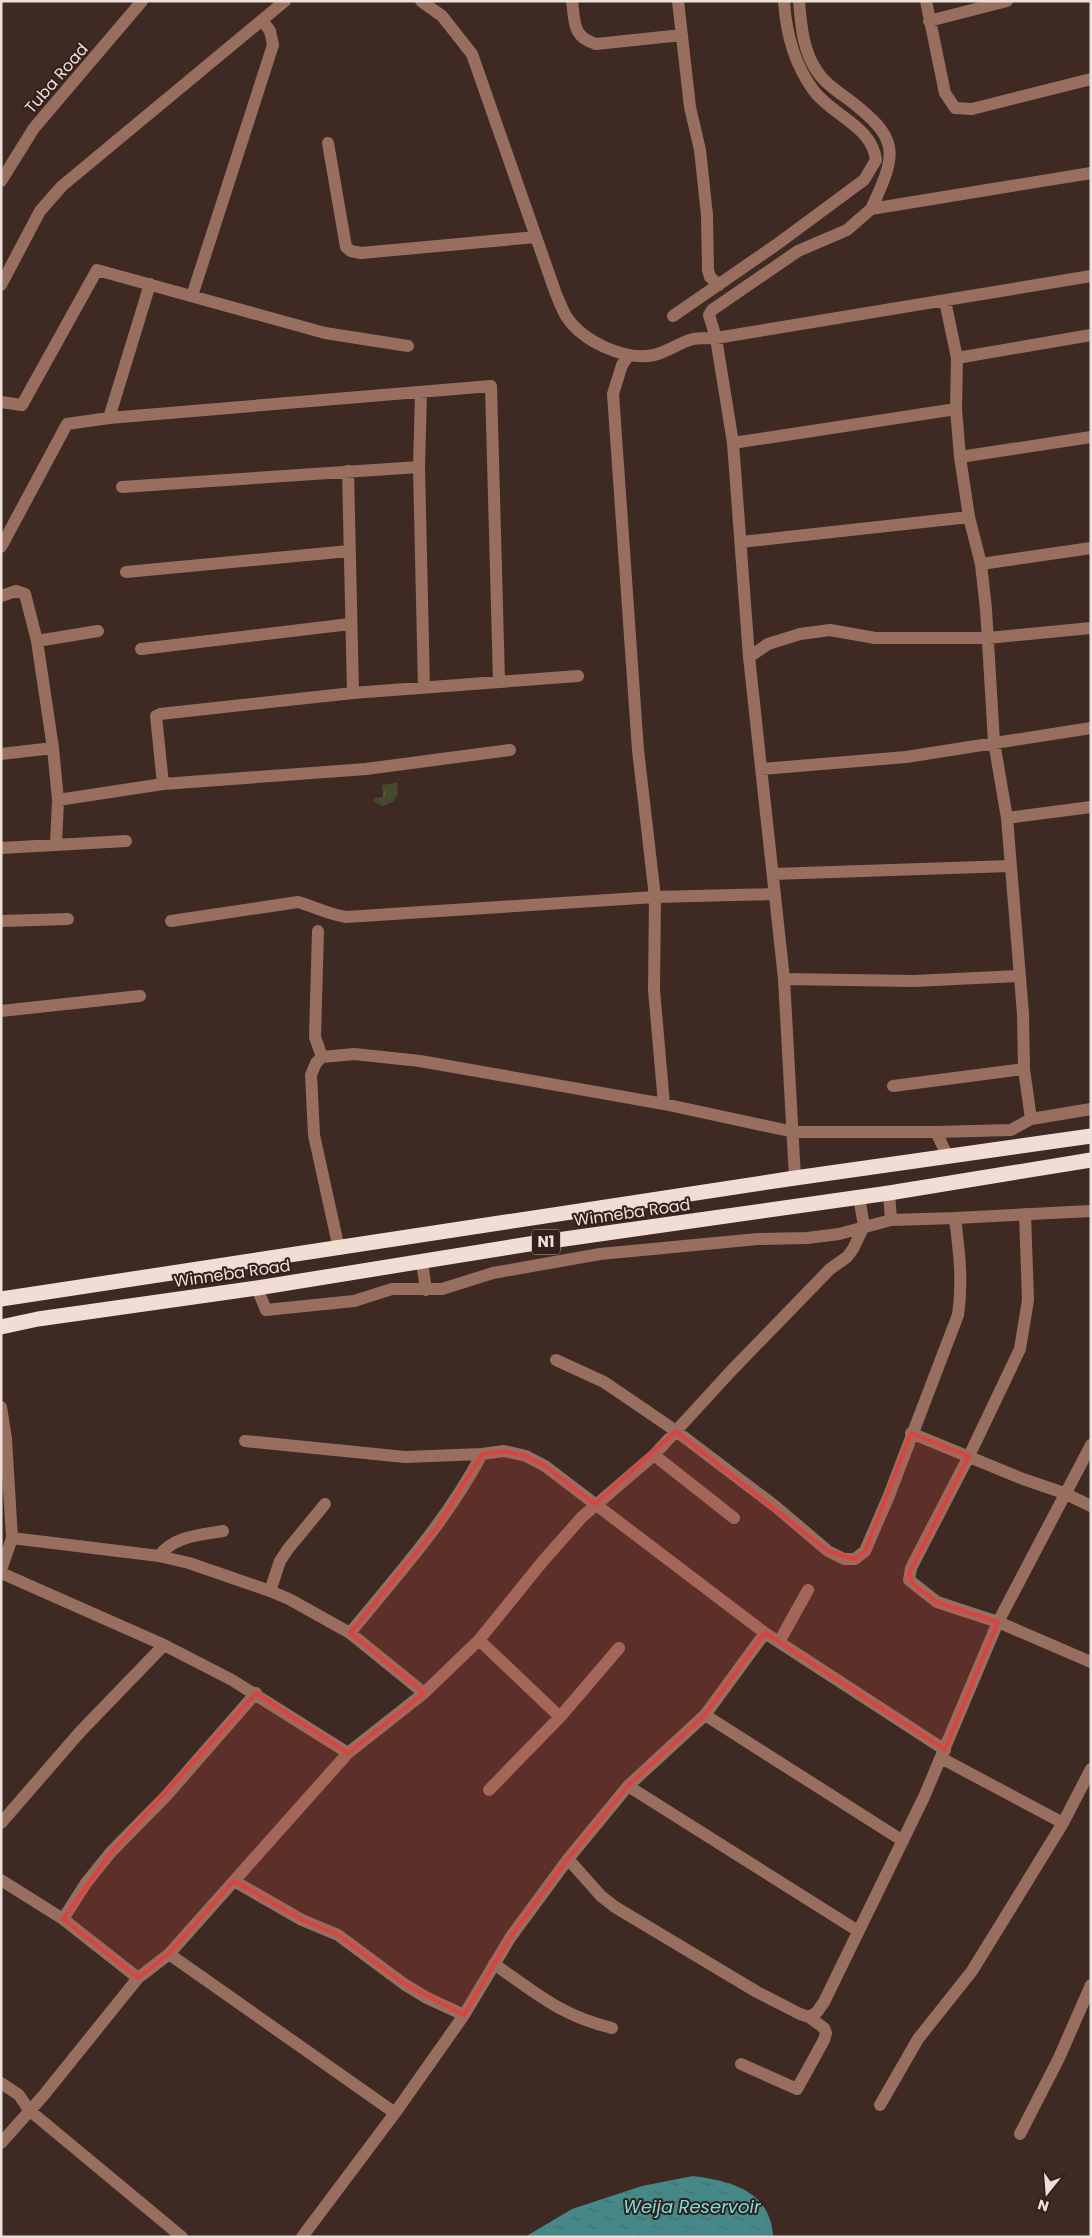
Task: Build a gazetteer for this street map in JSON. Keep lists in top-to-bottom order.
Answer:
{
  "streets": {
    "highway": ["Winneba Road", "N1"],
    "street": ["Tuba Road"]
  },
  "water": ["Weija Reservoir"],
  "north": "bottom"
}
